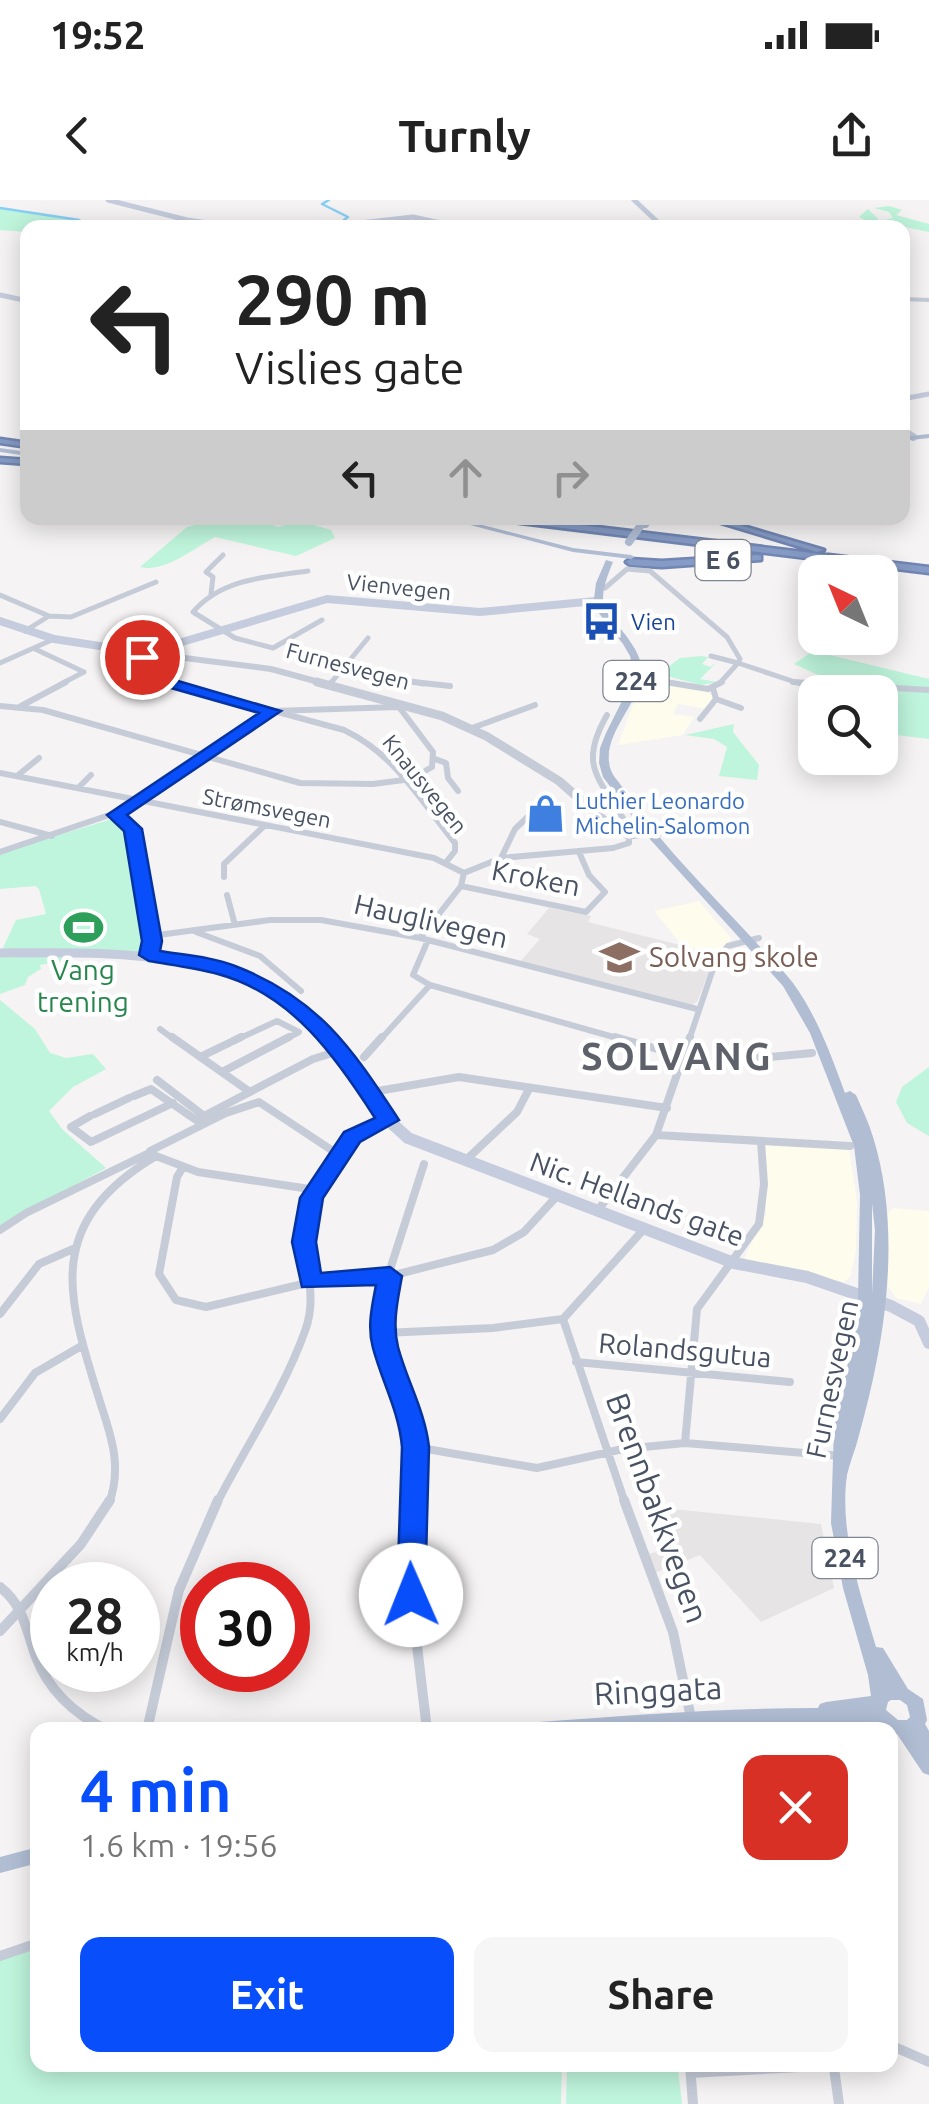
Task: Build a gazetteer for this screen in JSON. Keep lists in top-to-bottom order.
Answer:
{
  "streets": {
    "highway": ["E 6"],
    "main road": [
      "Vienvegen",
      "Furnesvegen",
      "224",
      "Nic. Hellands gate",
      "Ringgata"
    ],
    "street": [
      "Knausvegen",
      "Strømsvegen",
      "Kroken",
      "Hauglivegen",
      "Rolandsgutua",
      "Brennbakkvegen"
    ]
  },
  "crossings": [
    ["Vienvegen", "Furnesvegen"],
    ["Vienvegen", "224"],
    ["Vienvegen", "Knausvegen"],
    ["Furnesvegen", "224"],
    ["Furnesvegen", "Knausvegen"],
    ["Furnesvegen", "Nic. Hellands gate"],
    ["Furnesvegen", "Ringgata"],
    ["Knausvegen", "Strømsvegen"],
    ["Rolandsgutua", "Brennbakkvegen"],
    ["Brennbakkvegen", "Ringgata"]
  ],
  "districts": ["SOLVANG"],
  "places": {
    "bus stop": ["Vien"],
    "shop": ["Luthier Leonardo Michelin-Salomon"],
    "sports": ["Vang trening"],
    "school or university": ["Solvang skole"]
  },
  "north": "top left",
  "page": {
    "status": "19:52",
    "header": "Turnly",
    "turn": ["290 m", "Vislies gate"],
    "speed": "28 km/h",
    "limit": "30",
    "heading": ["4 min", "1.6 km · 19:56"],
    "buttons": ["Exit", "Share"]
  }
}
